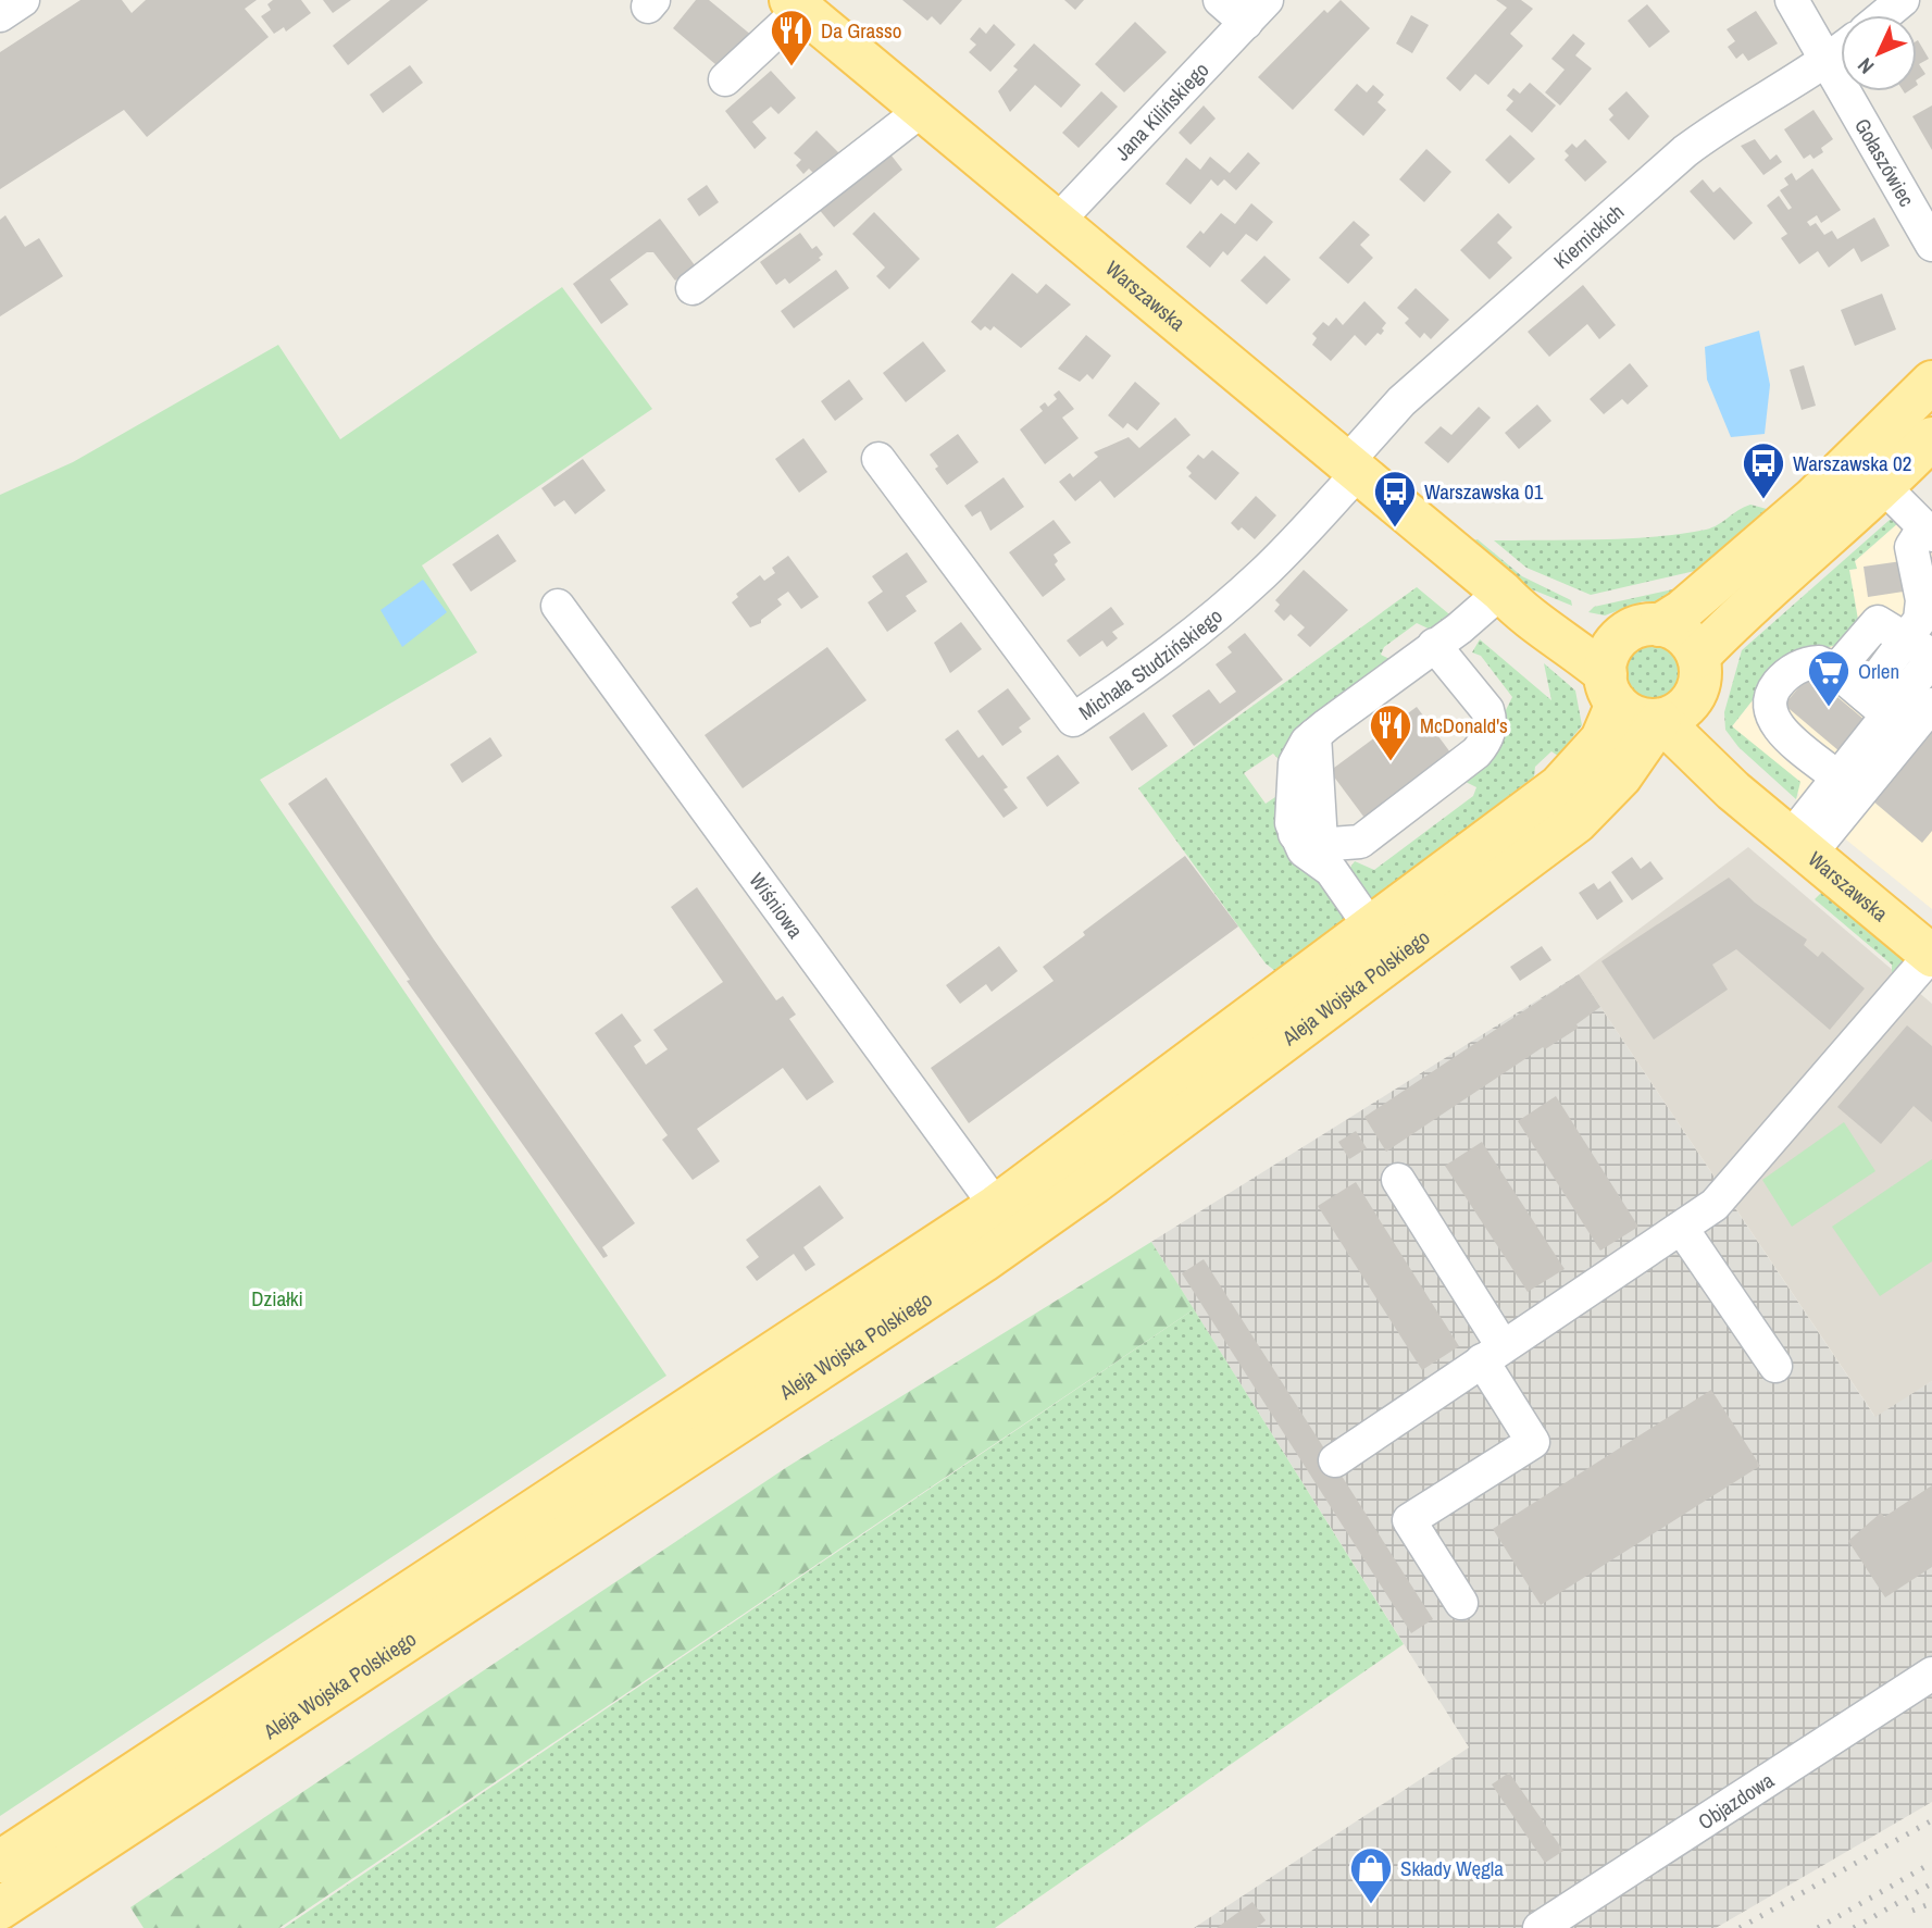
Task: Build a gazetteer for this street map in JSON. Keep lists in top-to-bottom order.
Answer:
{
  "streets": {
    "main road": ["Warszawska", "Aleja Wojska Polskiego"],
    "street": [
      "Jana Kilińskiego",
      "Gołaszówiec",
      "Kiernickich",
      "Michała Studzińskiego",
      "Wiśniowa",
      "Objazdowa"
    ]
  },
  "crossings": [
    ["Jana Kilińskiego", "Warszawska"],
    ["Gołaszówiec", "Kiernickich"],
    ["Kiernickich", "Warszawska"],
    ["Kiernickich", "Michała Studzińskiego"],
    ["Warszawska", "Michała Studzińskiego"],
    ["Warszawska", "Aleja Wojska Polskiego"],
    ["Wiśniowa", "Aleja Wojska Polskiego"]
  ],
  "parks": ["Działki"],
  "places": {
    "restaurant": ["Da Grasso", "McDonald's"],
    "bus stop": ["Warszawska 02", "Warszawska 01"],
    "supermarket": ["Orlen"],
    "shop": ["Składy Węgla"]
  },
  "north": "bottom left"
}
